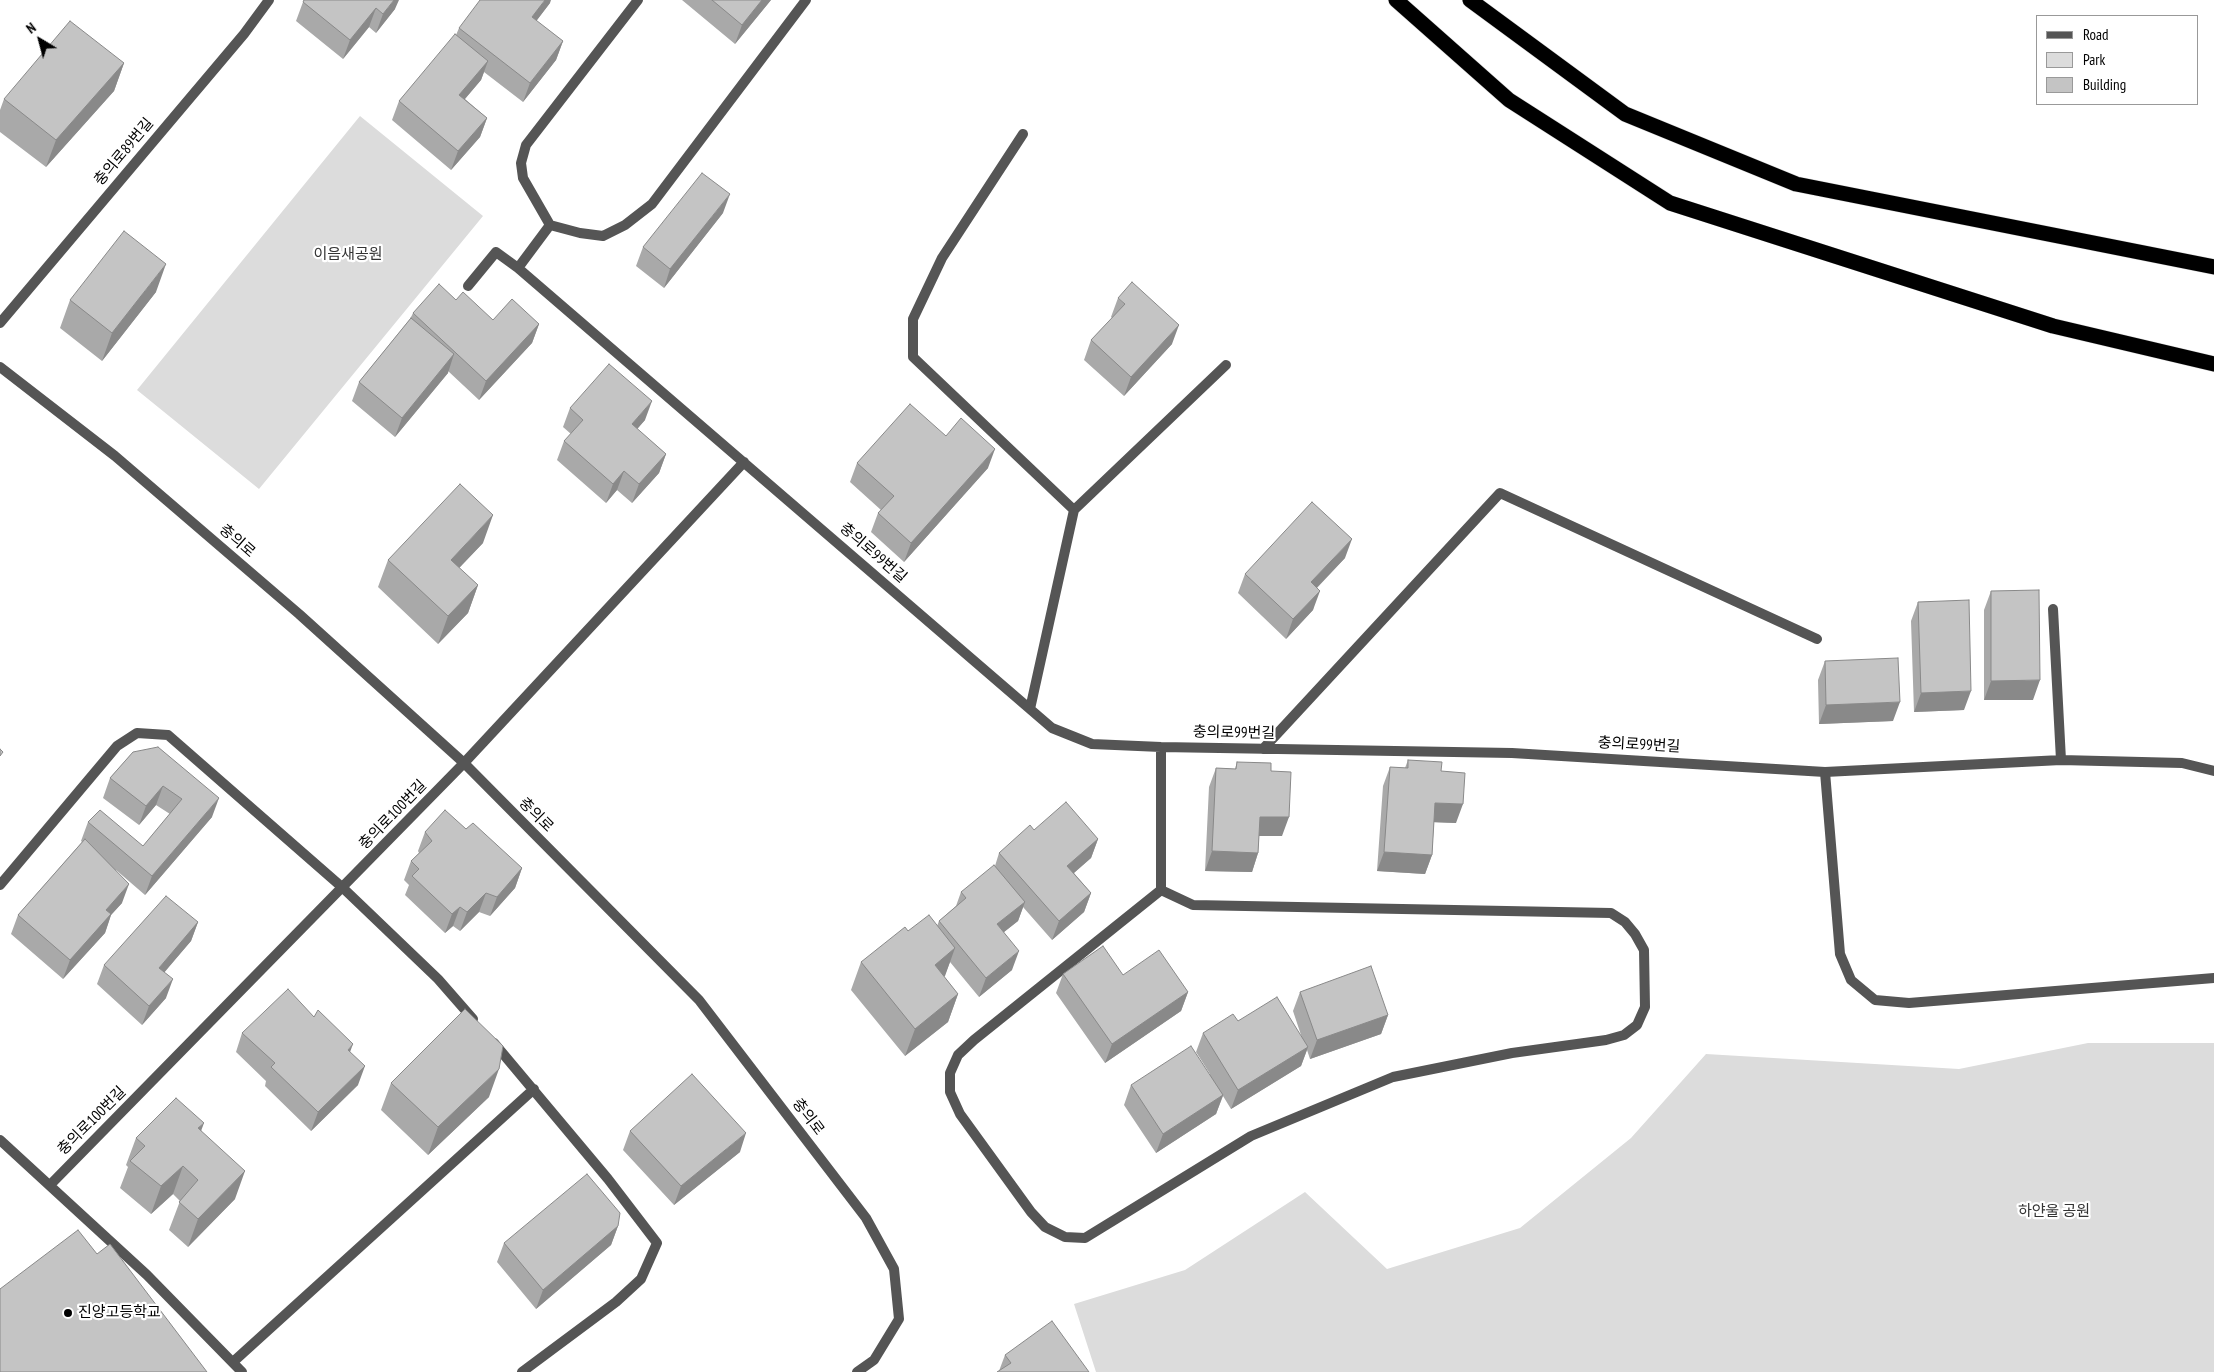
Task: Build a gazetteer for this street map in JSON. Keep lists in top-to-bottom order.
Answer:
{
  "streets": {
    "street": [
      "충의로89번길",
      "충의로",
      "충의로99번길",
      "충의로100번길"
    ]
  },
  "crossings": [
    ["충의로", "충의로100번길"]
  ],
  "parks": ["이음새공원", "하얀울 공원"],
  "places": ["진양고등학교"],
  "legend": ["Road", "Park", "Building"],
  "north": "top left"
}
